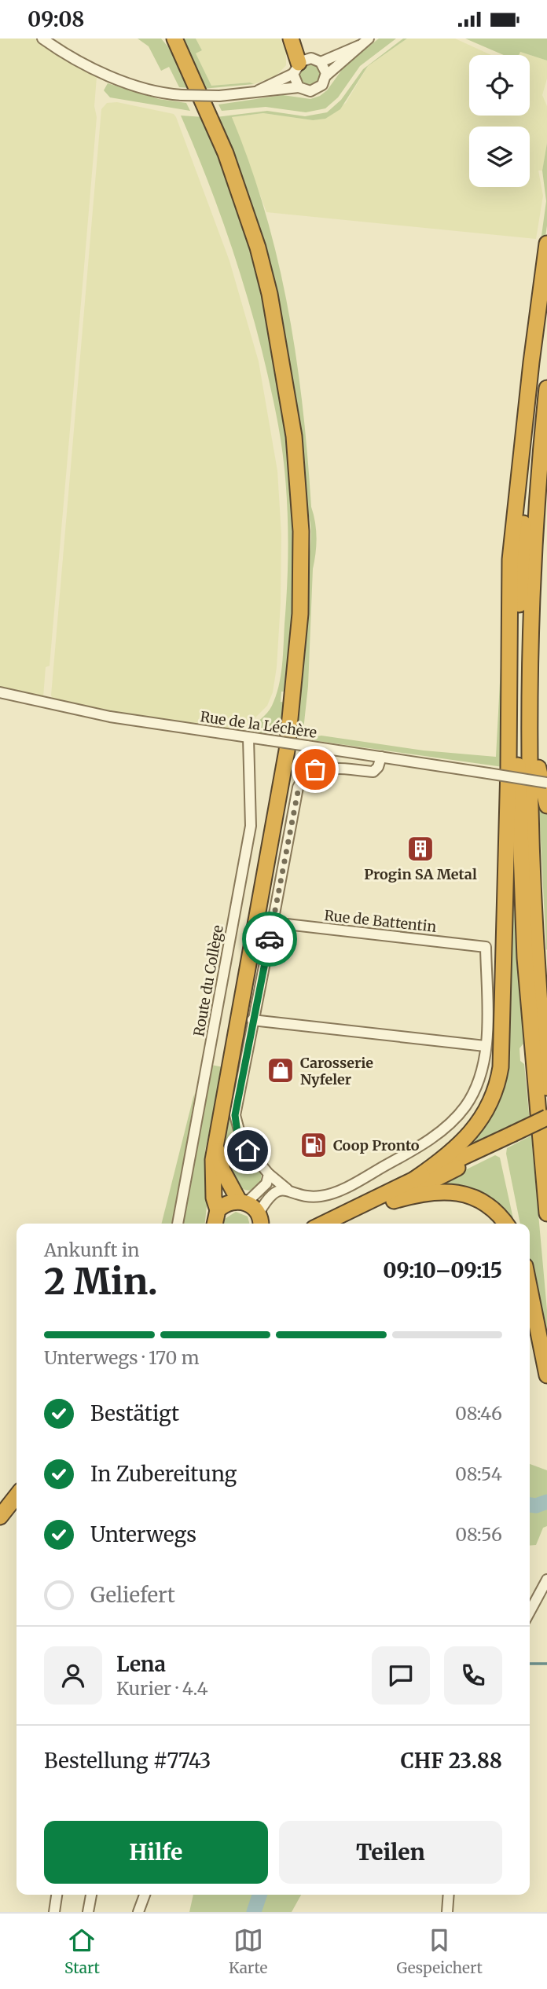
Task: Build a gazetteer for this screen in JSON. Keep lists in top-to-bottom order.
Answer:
{
  "streets": {
    "street": ["Rue de la Léchère", "Rue de Battentin", "Route du Collège"]
  },
  "crossings": [
    ["Rue de la Léchère", "Route du Collège"]
  ],
  "places": {
    "building": ["Progin SA Metal"],
    "shop": ["Carosserie Nyfeler"],
    "fuel station": ["Coop Pronto"]
  },
  "page": {
    "status": "09:08",
    "heading": ["2 Min.", "Ankunft in", "09:10–09:15"],
    "panel": [
      "Lena",
      "Kurier · 4.4",
      "Bestellung #7743",
      "CHF 23.88"
    ],
    "bar": "Unterwegs · 170 m",
    "list": [
      ["Bestätigt", "08:46"],
      ["In Zubereitung", "08:54"],
      ["Unterwegs", "08:56"],
      "Geliefert"
    ],
    "buttons": ["Hilfe", "Teilen"],
    "tabs": ["Start", "Karte", "Gespeichert"]
  }
}
